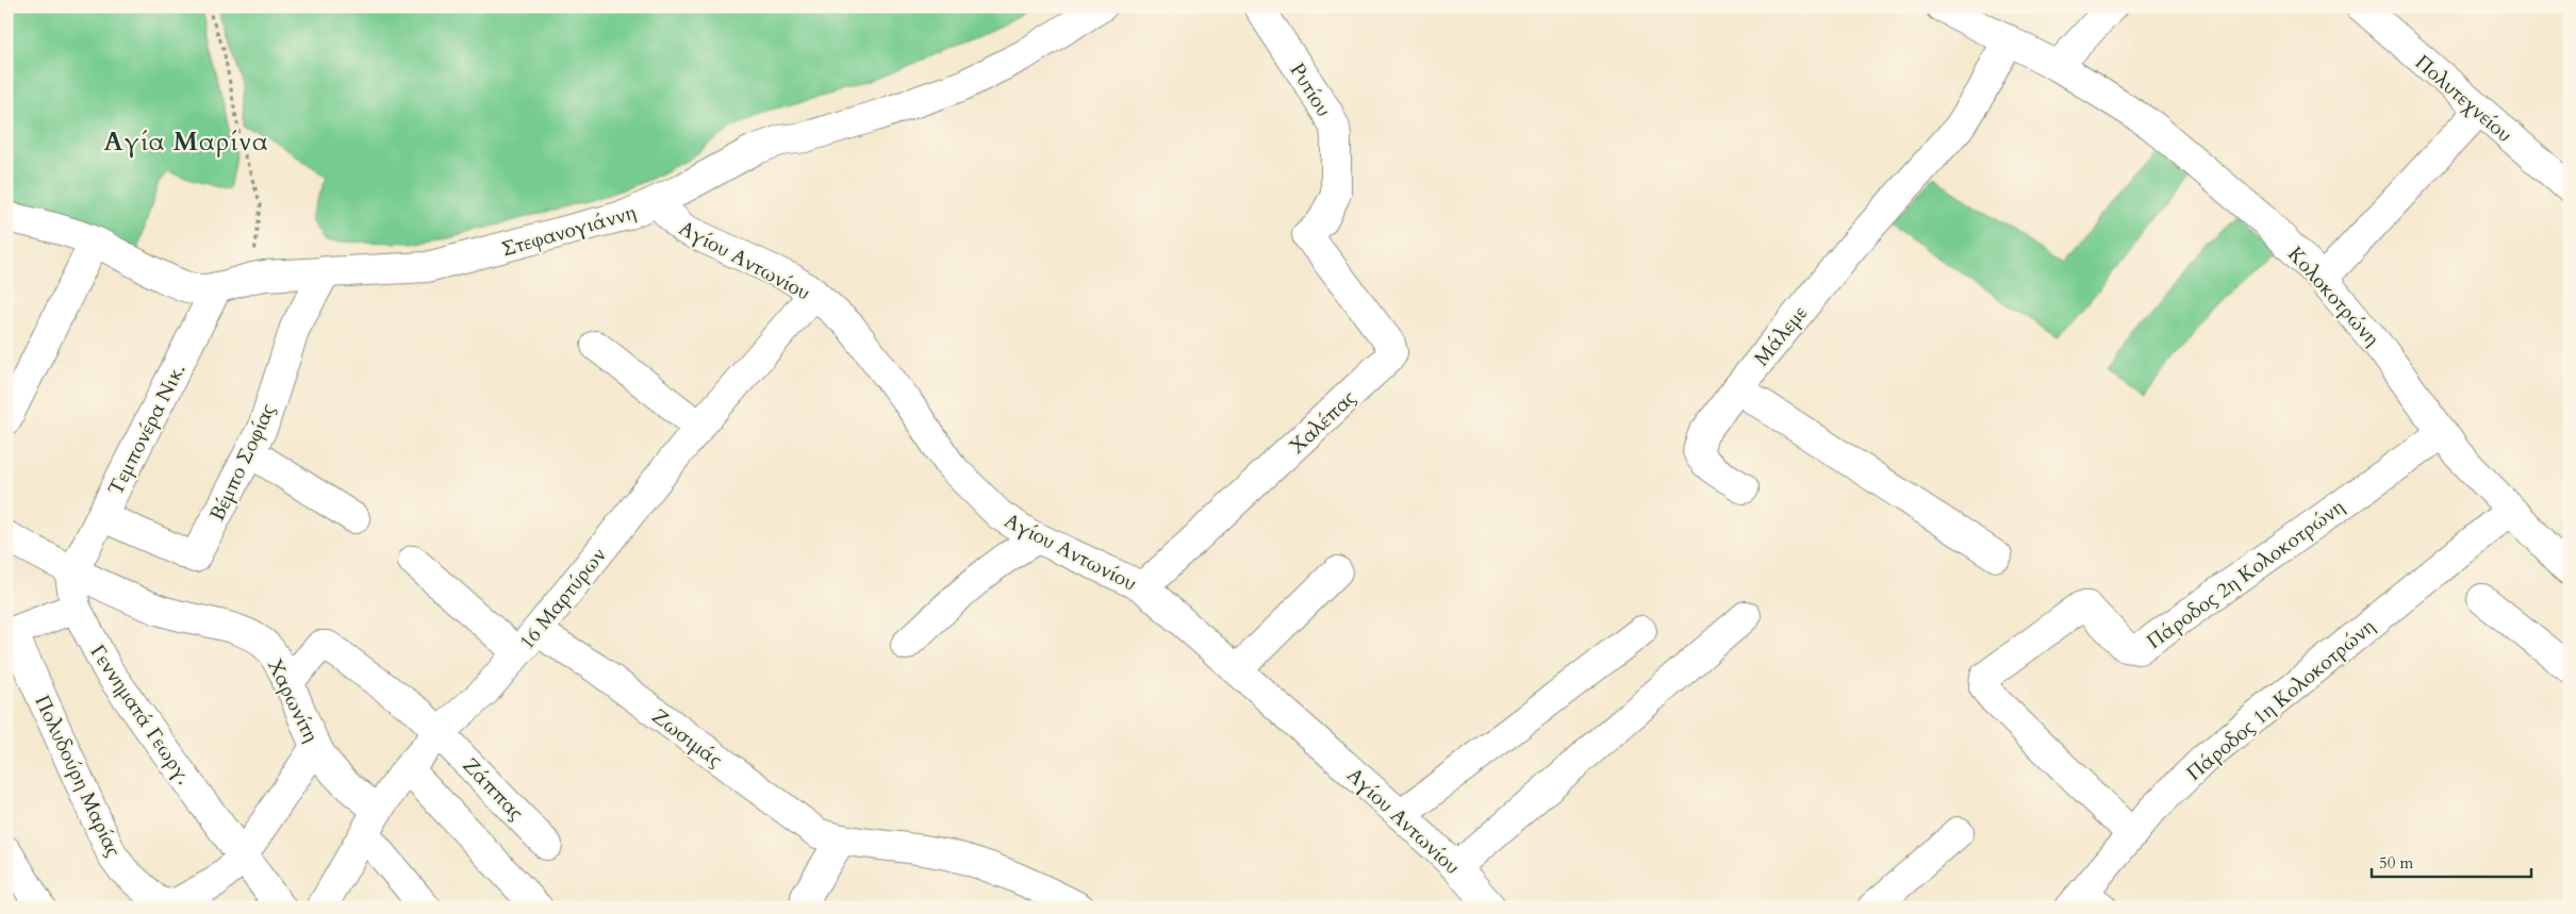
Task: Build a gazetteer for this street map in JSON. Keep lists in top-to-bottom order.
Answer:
{
  "streets": {
    "street": [
      "Ρυτίου",
      "Πολυτεχνείου",
      "Στεφανογιάννη",
      "Αγίου Αντωνίου",
      "Κολοκοτρώνη",
      "Μάλεμε",
      "Χαλέπας",
      "Τεμπονέρα Νικ.",
      "Βέμπο Σοφίας",
      "Πάροδος 2η Κολοκοτρώνη",
      "16 Μαρτύρων",
      "Πάροδος 1η Κολοκοτρώνη",
      "Χαρωνίτη",
      "Γεννηματά Γεωργ.",
      "Ζωσιμάς",
      "Πολυδούρη Μαρίας",
      "Ζάππας"
    ]
  },
  "crossings": [
    ["Ρυτίου", "Χαλέπας"],
    ["Στεφανογιάννη", "Αγίου Αντωνίου"],
    ["Στεφανογιάννη", "Τεμπονέρα Νικ."],
    ["Στεφανογιάννη", "Βέμπο Σοφίας"],
    ["Αγίου Αντωνίου", "Χαλέπας"],
    ["Αγίου Αντωνίου", "16 Μαρτύρων"],
    ["Κολοκοτρώνη", "Πάροδος 2η Κολοκοτρώνη"],
    ["Κολοκοτρώνη", "Πάροδος 1η Κολοκοτρώνη"],
    ["Τεμπονέρα Νικ.", "Βέμπο Σοφίας"],
    ["Τεμπονέρα Νικ.", "Χαρωνίτη"],
    ["Τεμπονέρα Νικ.", "Γεννηματά Γεωργ."],
    ["Πάροδος 2η Κολοκοτρώνη", "Πάροδος 1η Κολοκοτρώνη"],
    ["16 Μαρτύρων", "Χαρωνίτη"],
    ["16 Μαρτύρων", "Ζωσιμάς"],
    ["16 Μαρτύρων", "Ζάππας"],
    ["Χαρωνίτη", "Γεννηματά Γεωργ."],
    ["Χαρωνίτη", "Ζάππας"]
  ],
  "districts": ["Αγία Μαρίνα"],
  "scale_bar": "50 m"
}
